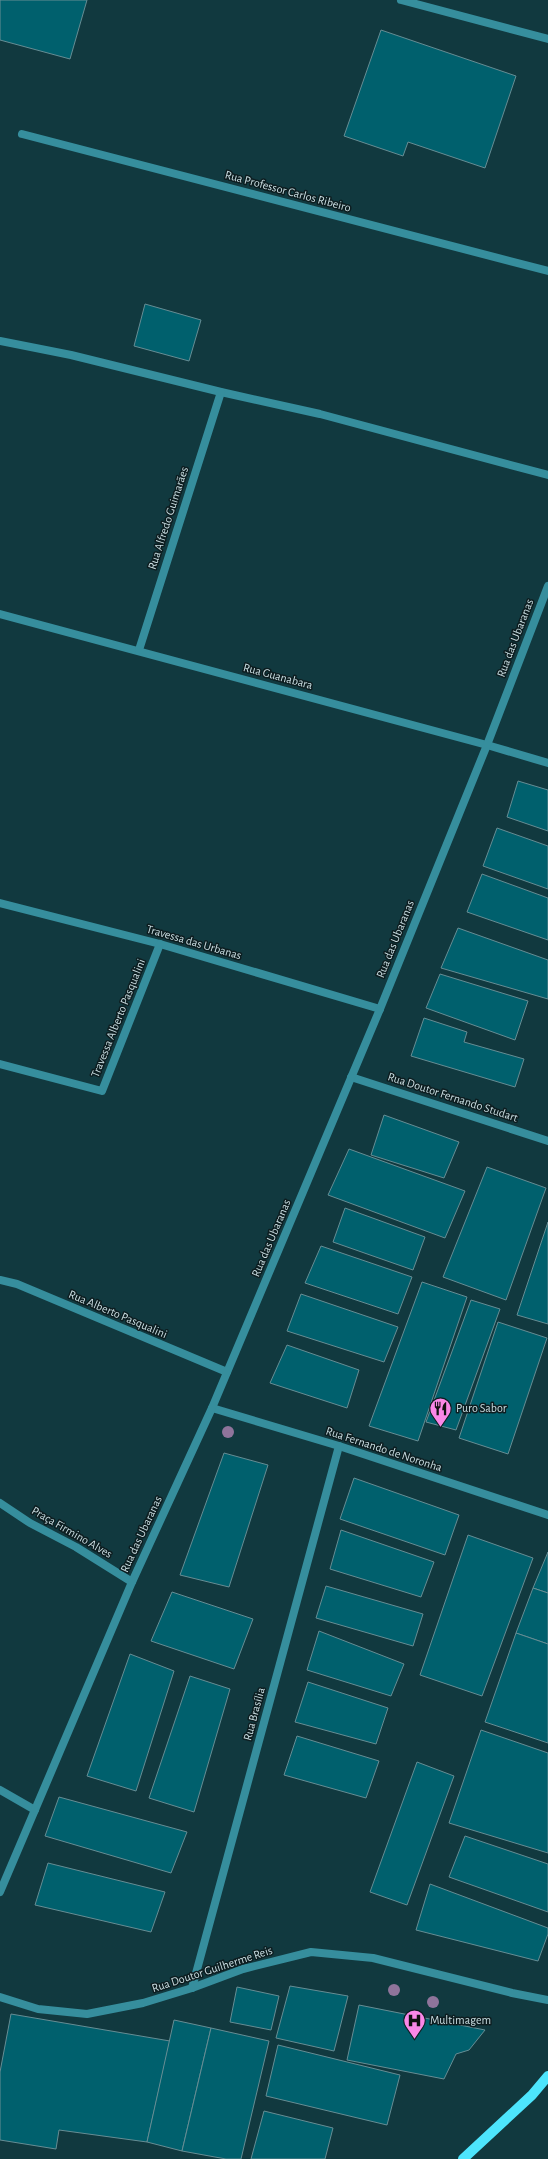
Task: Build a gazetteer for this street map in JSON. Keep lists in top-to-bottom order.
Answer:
{
  "streets": {
    "street": [
      "Rua Professor Carlos Ribeiro",
      "Rua Alfredo Guimarães",
      "Rua das Ubaranas",
      "Rua Guanabara",
      "Travessa das Urbanas",
      "Travessa Alberto Pasqualini",
      "Rua Doutor Fernando Studart",
      "Rua Alberto Pasqualini",
      "Rua Fernando de Noronha",
      "Praça Firmino Alves",
      "Rua Brasília",
      "Rua Doutor Guilherme Reis"
    ]
  },
  "crossings": [
    ["Rua Alfredo Guimarães", "Rua Guanabara"],
    ["Rua das Ubaranas", "Rua Guanabara"],
    ["Rua das Ubaranas", "Travessa das Urbanas"],
    ["Rua das Ubaranas", "Rua Doutor Fernando Studart"],
    ["Rua das Ubaranas", "Rua Alberto Pasqualini"],
    ["Rua das Ubaranas", "Rua Fernando de Noronha"],
    ["Rua das Ubaranas", "Praça Firmino Alves"],
    ["Travessa das Urbanas", "Travessa Alberto Pasqualini"],
    ["Rua Fernando de Noronha", "Rua Brasília"],
    ["Rua Brasília", "Rua Doutor Guilherme Reis"]
  ],
  "places": {
    "restaurant": ["Puro Sabor"],
    "hospital": ["Multimagem"]
  }
}
